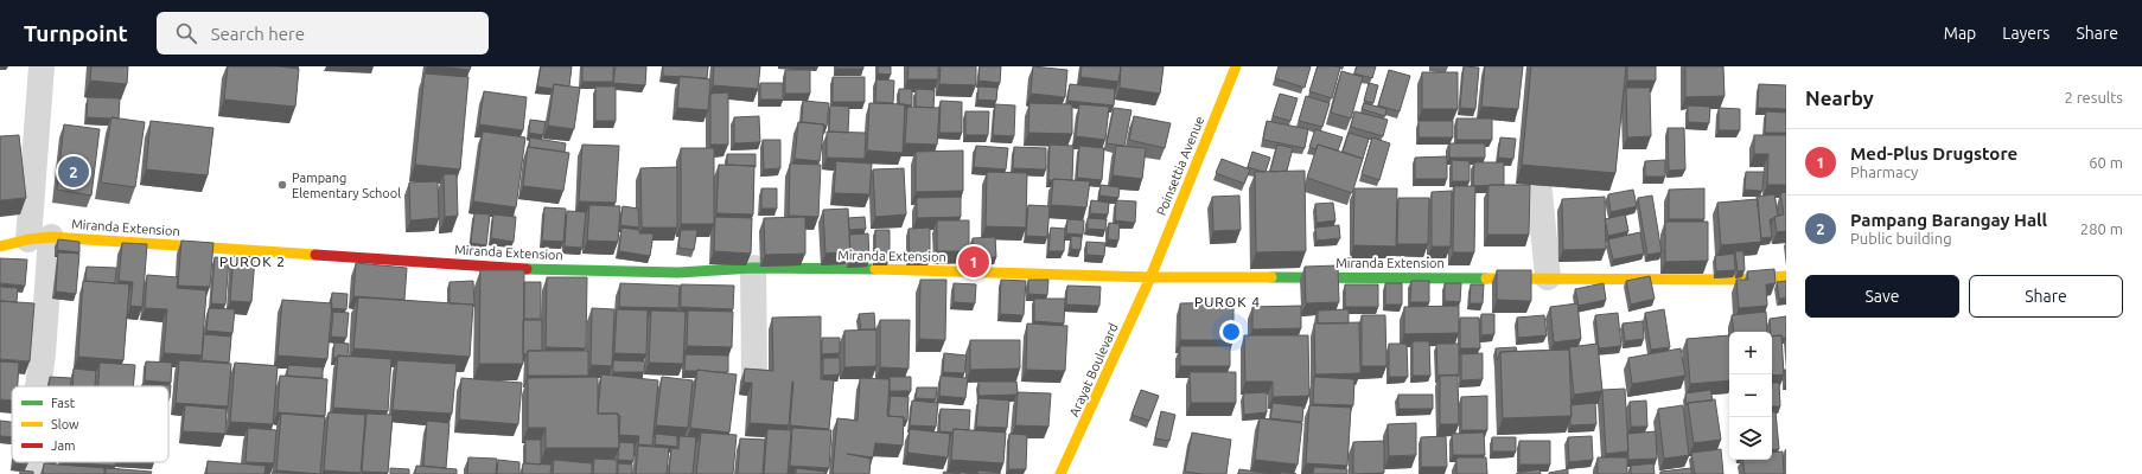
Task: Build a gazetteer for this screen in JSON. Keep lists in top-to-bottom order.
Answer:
{
  "streets": {
    "main road": ["Poinsettia Avenue", "Miranda Extension", "Arayat Boulevard"]
  },
  "crossings": [
    ["Poinsettia Avenue", "Miranda Extension"],
    ["Poinsettia Avenue", "Arayat Boulevard"],
    ["Miranda Extension", "Arayat Boulevard"]
  ],
  "districts": ["PUROK 2", "PUROK 4"],
  "places": ["Pampang Elementary School"],
  "legend": ["Fast", "Slow", "Jam"],
  "page": {
    "header": "Turnpoint",
    "search": "Search here",
    "nav": ["Map", "Layers", "Share"],
    "heading": ["Nearby", "2 results"],
    "list": [
      {
        "mark": "1",
        "name": "Med-Plus Drugstore",
        "note": "Pharmacy",
        "value": "60 m"
      },
      {
        "mark": "2",
        "name": "Pampang Barangay Hall",
        "note": "Public building",
        "value": "280 m"
      }
    ],
    "pins": ["2", "1"],
    "buttons": ["Save", "Share"],
    "map_buttons": ["+", "−"]
  }
}
